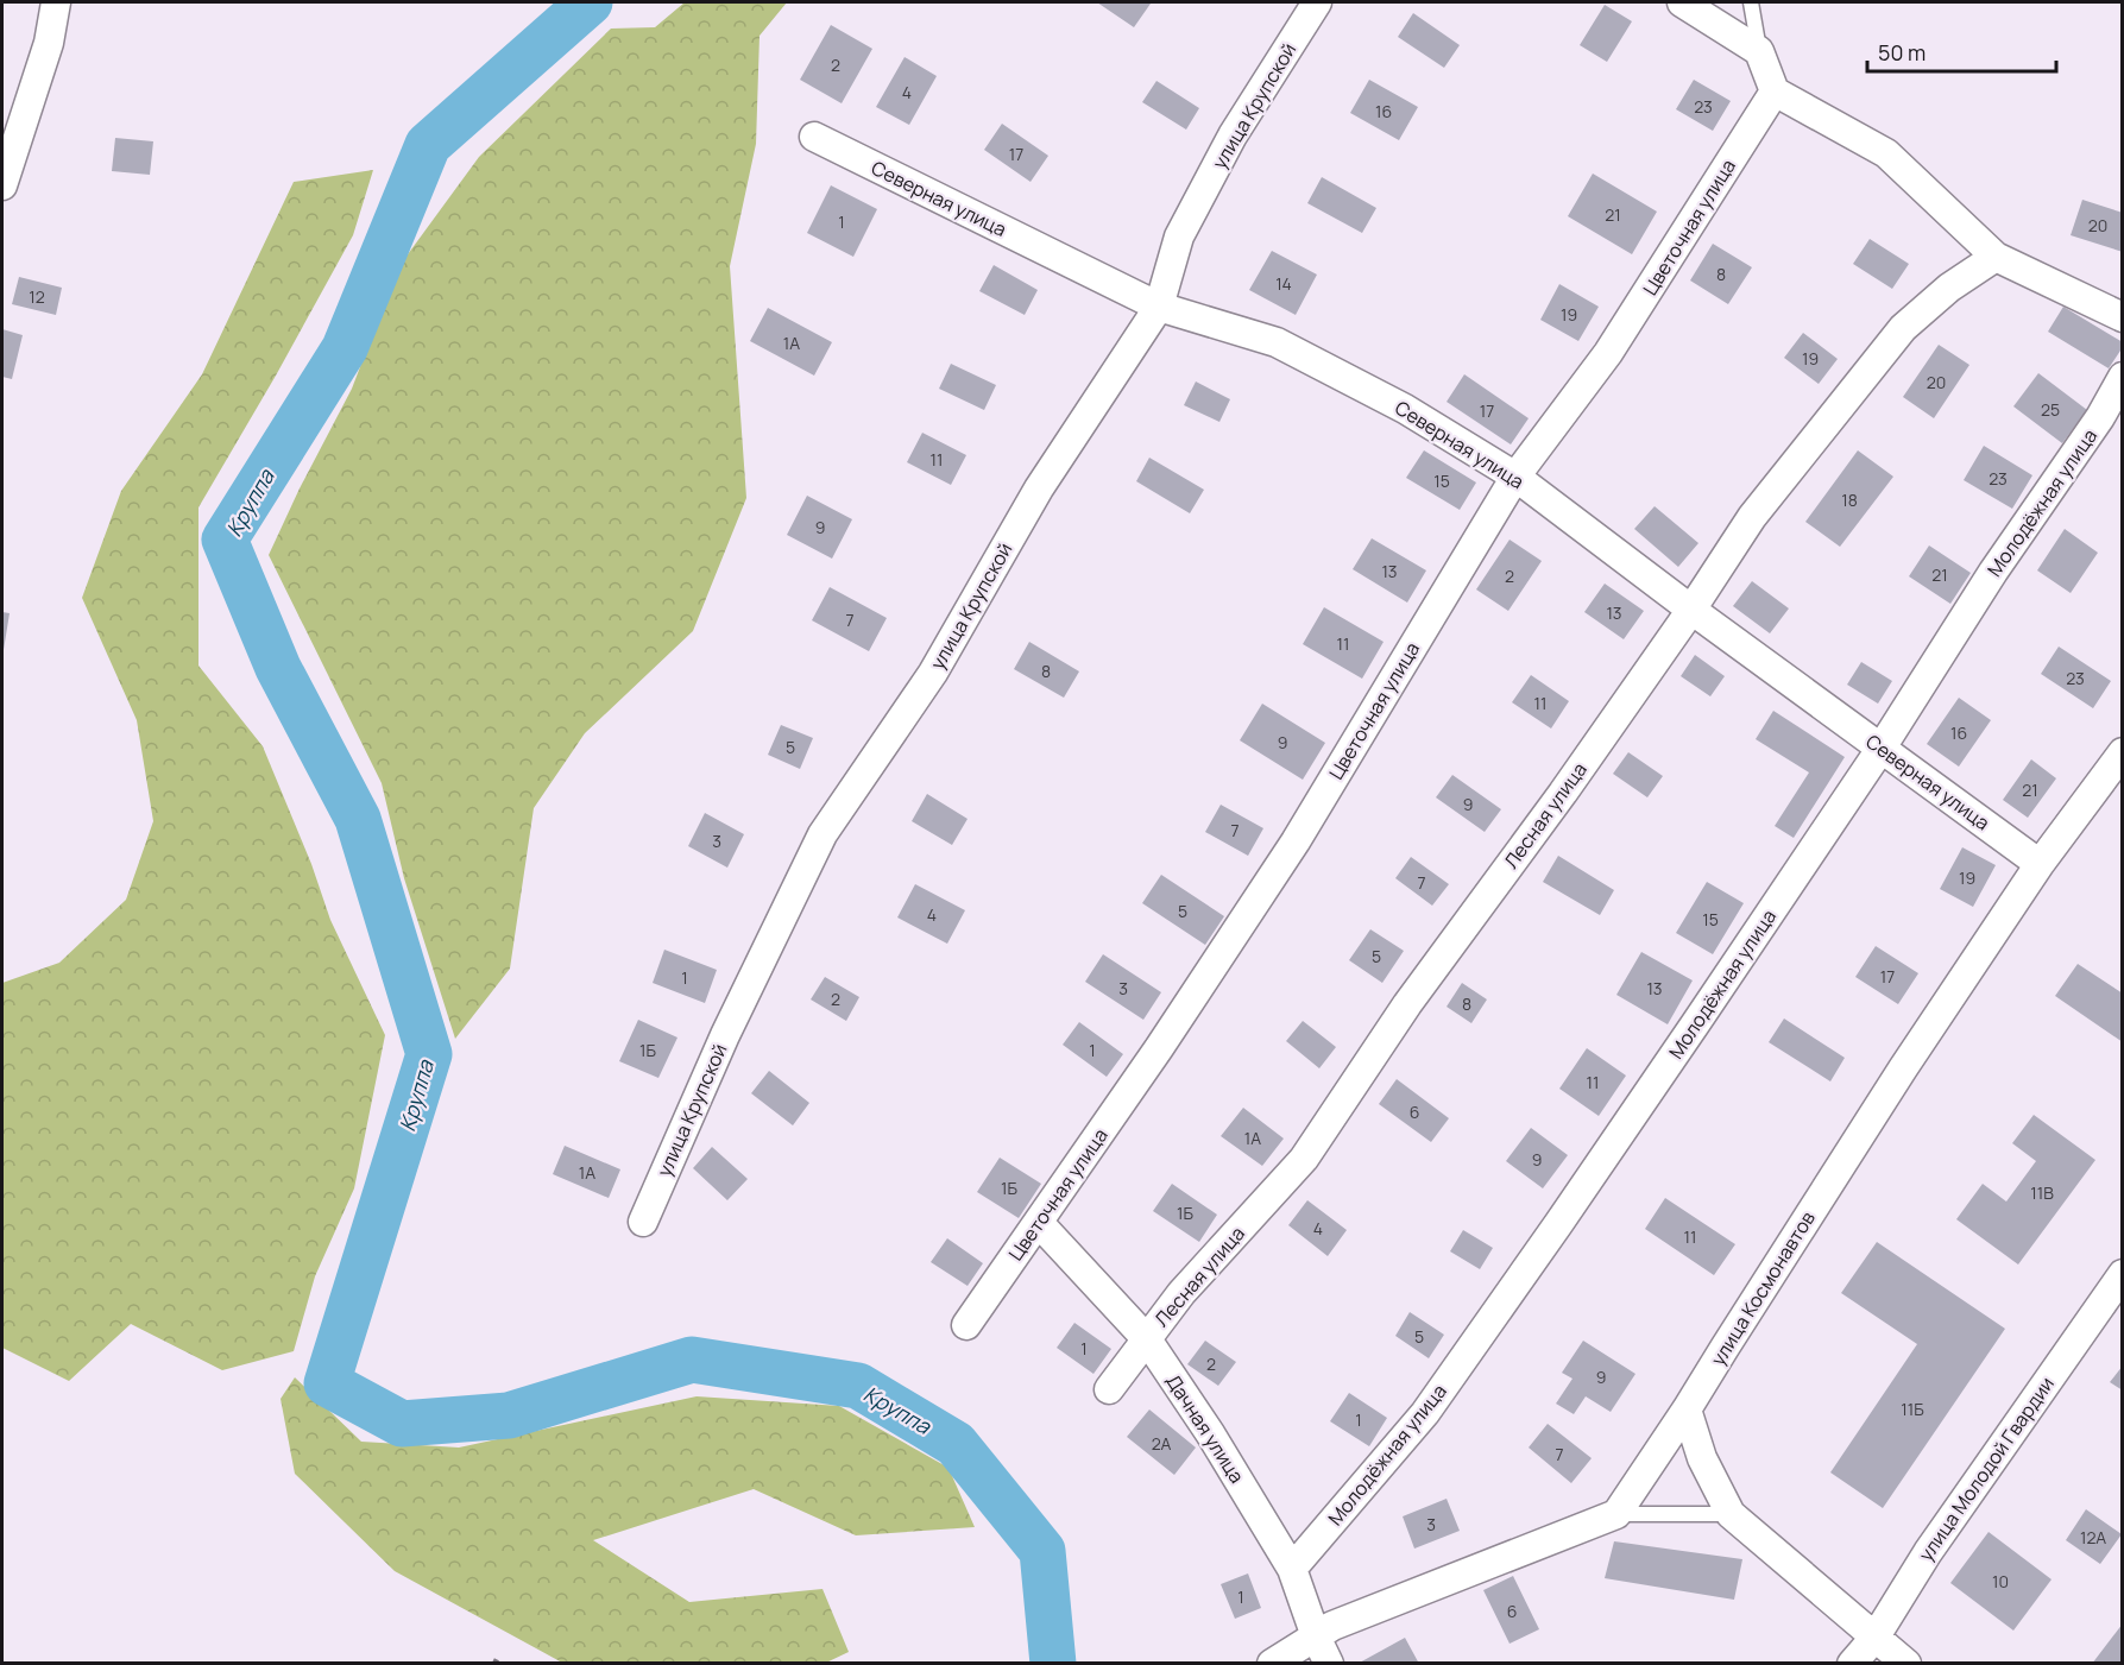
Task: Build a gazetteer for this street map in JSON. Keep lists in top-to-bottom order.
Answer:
{
  "streets": {
    "street": [
      "улица Крупской",
      "Северная улица",
      "Цветочная улица",
      "Молодёжная улица",
      "Лесная улица",
      "улица Космонавтов",
      "Дачная улица",
      "улица Молодой Гвардии"
    ]
  },
  "crossings": [
    ["улица Крупской", "Северная улица"],
    ["Северная улица", "Цветочная улица"],
    ["Северная улица", "Молодёжная улица"],
    ["Северная улица", "Лесная улица"],
    ["Северная улица", "улица Космонавтов"],
    ["Цветочная улица", "Дачная улица"],
    ["Молодёжная улица", "Дачная улица"],
    ["Лесная улица", "Дачная улица"]
  ],
  "water": ["Круппа"],
  "house_numbers": [
    "2",
    "4",
    "23",
    "16",
    "17",
    "21",
    "1",
    "20",
    "8",
    "14",
    "12",
    "19",
    "1А",
    "19",
    "20",
    "25",
    "17",
    "11",
    "23",
    "15",
    "18",
    "9",
    "13",
    "21",
    "2",
    "13",
    "7",
    "11",
    "8",
    "23",
    "11",
    "16",
    "9",
    "5",
    "21",
    "9",
    "7",
    "3",
    "19",
    "7",
    "5",
    "4",
    "15",
    "5",
    "17",
    "1",
    "3",
    "13",
    "2",
    "8",
    "1Б",
    "1",
    "11",
    "6",
    "1А",
    "9",
    "1А",
    "1Б",
    "11В",
    "1Б",
    "4",
    "11",
    "5",
    "1",
    "2",
    "9",
    "11Б",
    "1",
    "2А",
    "7",
    "3",
    "12А",
    "10",
    "1",
    "6"
  ],
  "scale_bar": "50 m"
}
